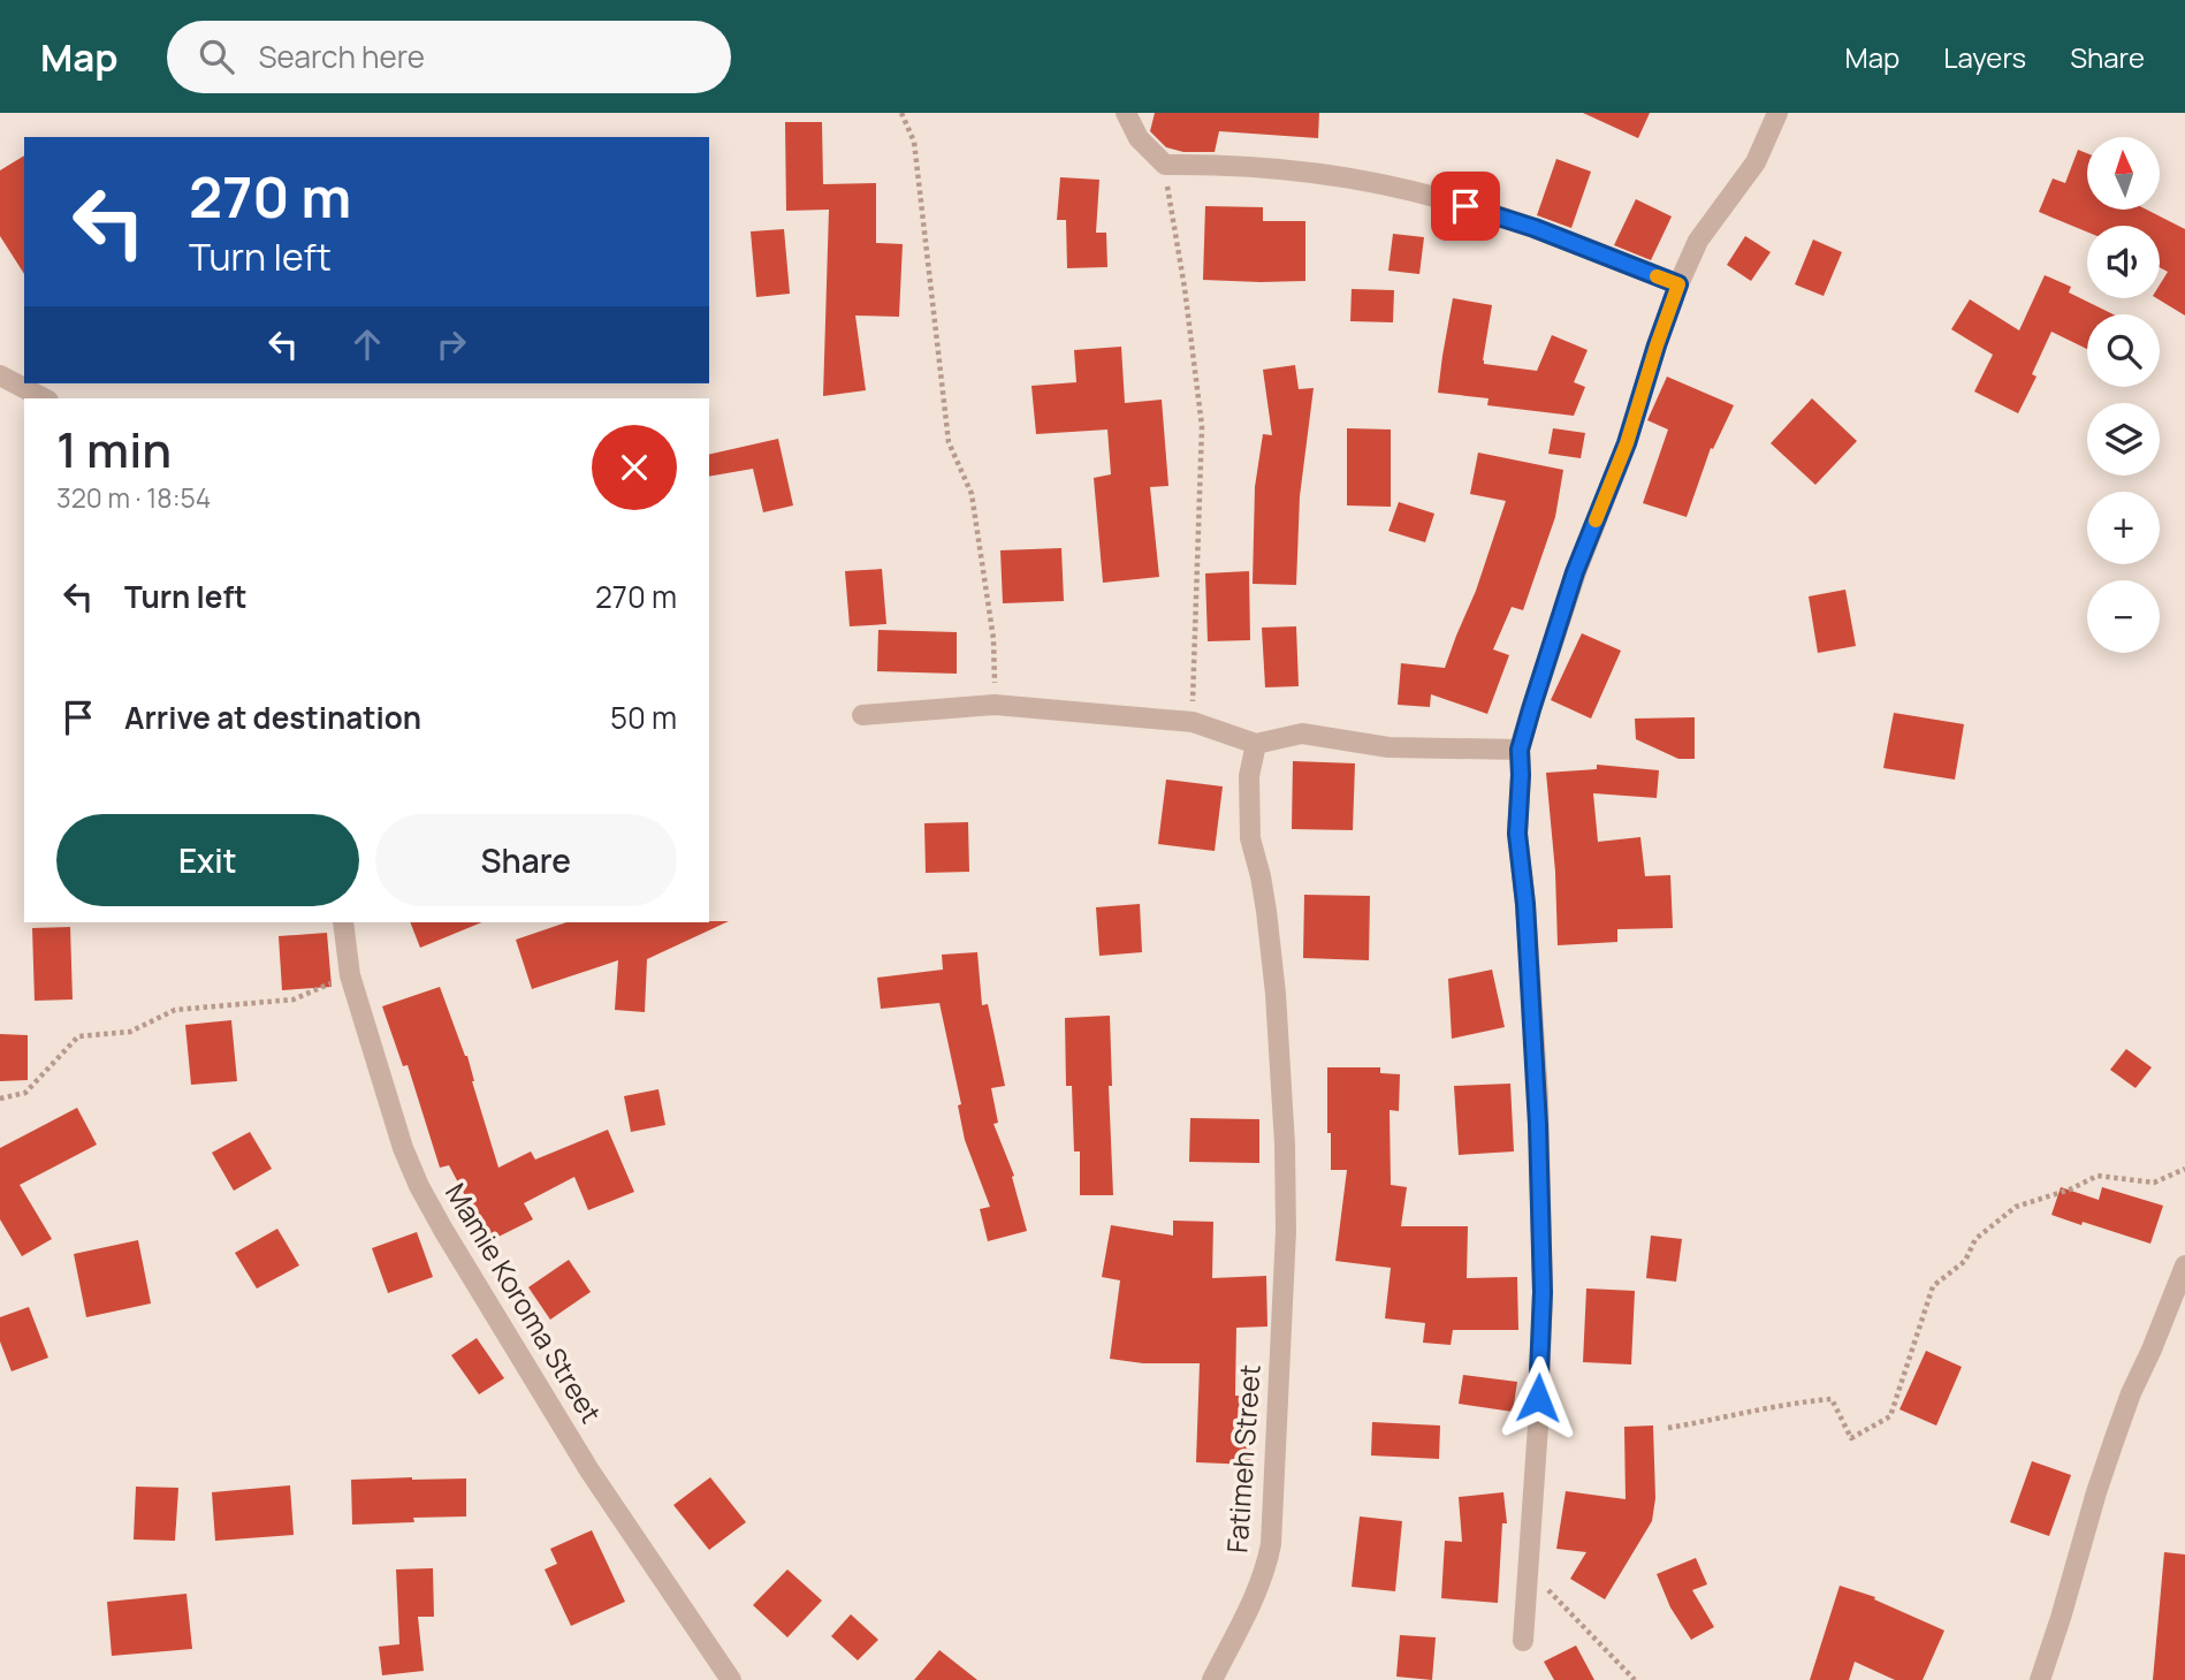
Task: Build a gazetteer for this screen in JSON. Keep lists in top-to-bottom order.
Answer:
{
  "streets": {
    "street": ["Mamie Koroma Street", "Fatimeh Street"]
  },
  "north": "top",
  "page": {
    "header": "Map",
    "search": "Search here",
    "nav": ["Map", "Layers", "Share"],
    "map_buttons": ["+", "−"],
    "turn": ["270 m", "Turn left"],
    "heading": ["1 min", "320 m · 18:54"],
    "list": [
      {
        "name": "Turn left",
        "value": "270 m"
      },
      {
        "name": "Arrive at destination",
        "value": "50 m"
      }
    ],
    "buttons": ["Exit", "Share"]
  }
}
